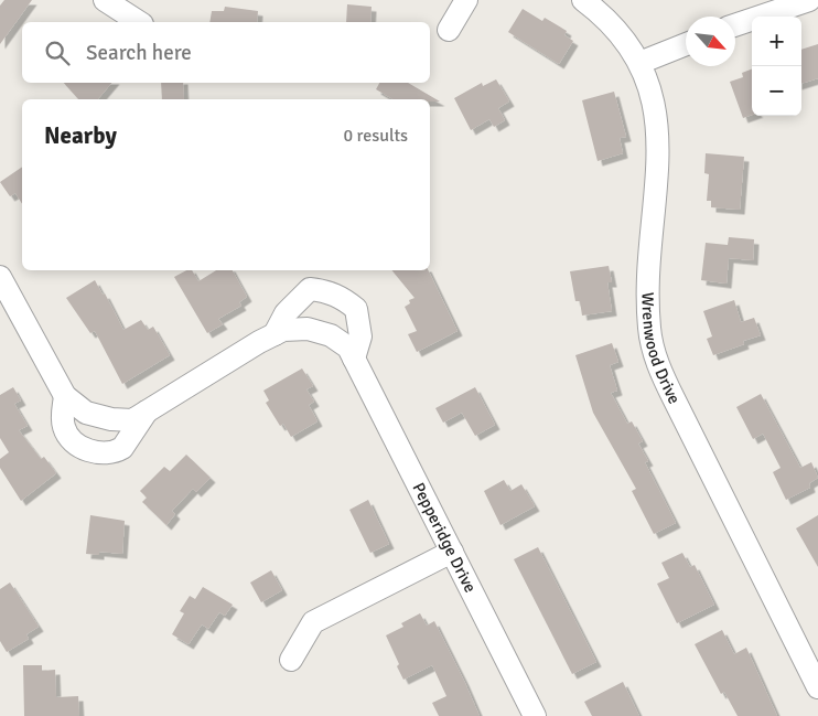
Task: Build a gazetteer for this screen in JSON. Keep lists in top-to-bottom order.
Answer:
{
  "streets": {
    "street": ["Wrenwood Drive", "Pepperidge Drive"]
  },
  "north": "bottom right",
  "page": {
    "map_buttons": ["+", "−"],
    "search": "Search here",
    "heading": ["Nearby", "0 results"]
  }
}
